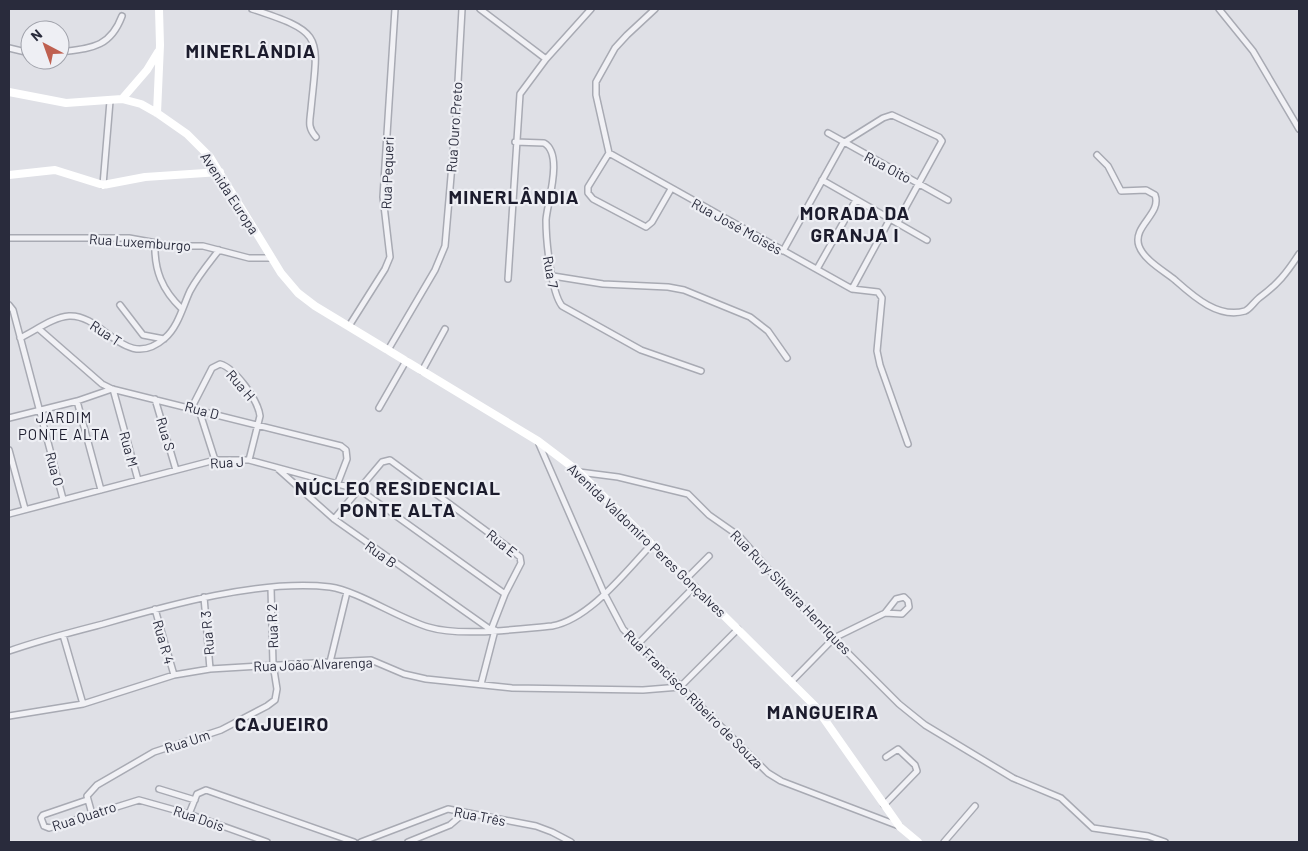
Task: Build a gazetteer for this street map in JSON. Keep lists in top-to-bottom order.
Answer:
{
  "streets": {
    "street": [
      "Rua Ouro Preto",
      "Rua Oito",
      "Rua Pequeri",
      "Avenida Europa",
      "Rua José Moisés",
      "Rua Luxemburgo",
      "Rua 7",
      "Rua T",
      "Rua H",
      "Rua D",
      "Rua S",
      "Rua M",
      "Rua J",
      "Rua O",
      "Avenida Valdomiro Peres Gonçalves",
      "Rua E",
      "Rua B",
      "Rua Rury Silveira Henriques",
      "Rua R 2",
      "Rua R 3",
      "Rua R 4",
      "Rua João Alvarenga",
      "Rua Francisco Ribeiro de Souza",
      "Rua Um",
      "Rua Quatro",
      "Rua Três",
      "Rua Dois"
    ]
  },
  "crossings": [
    ["Rua Ouro Preto", "Avenida Valdomiro Peres Gonçalves"],
    ["Rua Pequeri", "Avenida Valdomiro Peres Gonçalves"],
    ["Avenida Europa", "Rua Luxemburgo"],
    ["Avenida Europa", "Avenida Valdomiro Peres Gonçalves"],
    ["Rua T", "Rua D"],
    ["Rua H", "Rua D"],
    ["Rua H", "Rua J"],
    ["Rua D", "Rua S"],
    ["Rua D", "Rua M"],
    ["Rua D", "Rua J"],
    ["Rua S", "Rua J"],
    ["Rua M", "Rua J"],
    ["Rua J", "Rua O"],
    ["Rua J", "Rua E"],
    ["Rua J", "Rua B"],
    ["Avenida Valdomiro Peres Gonçalves", "Rua Rury Silveira Henriques"],
    ["Avenida Valdomiro Peres Gonçalves", "Rua Francisco Ribeiro de Souza"],
    ["Rua E", "Rua B"],
    ["Rua E", "Rua João Alvarenga"],
    ["Rua R 2", "Rua João Alvarenga"],
    ["Rua R 2", "Rua Um"],
    ["Rua R 3", "Rua João Alvarenga"],
    ["Rua R 4", "Rua João Alvarenga"],
    ["Rua João Alvarenga", "Rua Francisco Ribeiro de Souza"],
    ["Rua João Alvarenga", "Rua Um"],
    ["Rua Um", "Rua Quatro"],
    ["Rua Quatro", "Rua Dois"]
  ],
  "districts": [
    "MINERLÂNDIA",
    "MINERLÂNDIA",
    "MORADA DA GRANJA I",
    "JARDIM PONTE ALTA",
    "NÚCLEO RESIDENCIAL PONTE ALTA",
    "MANGUEIRA",
    "CAJUEIRO"
  ],
  "north": "top left"
}
